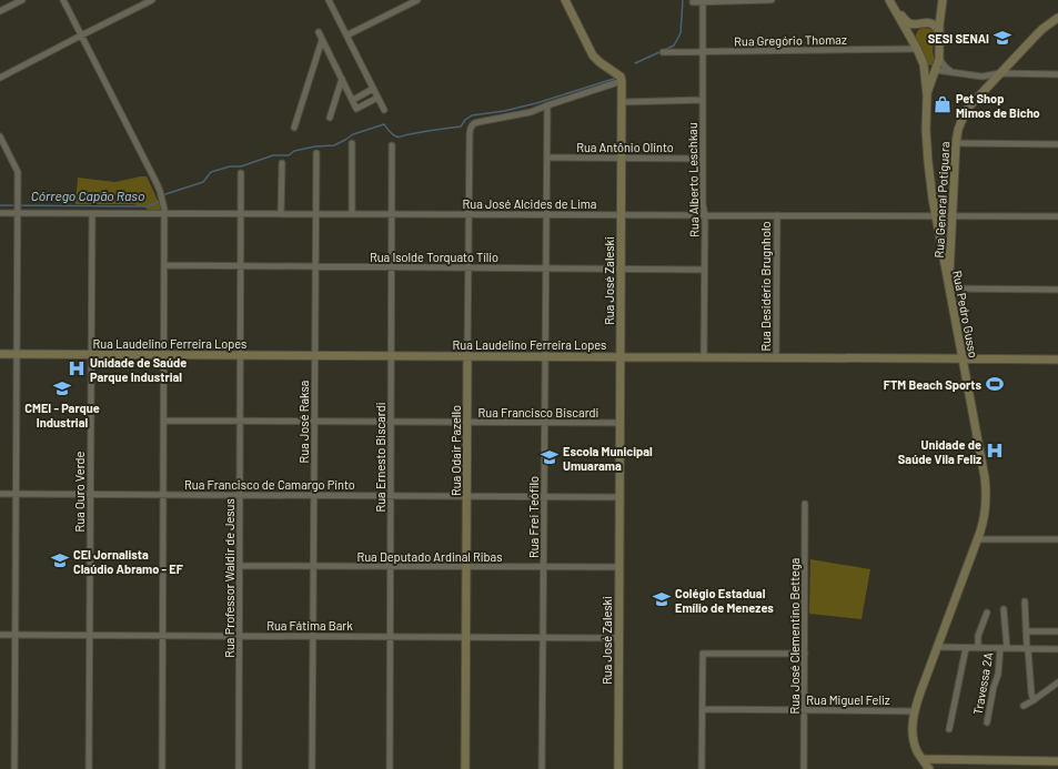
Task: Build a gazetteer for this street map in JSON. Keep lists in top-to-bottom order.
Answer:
{
  "streets": {
    "street": [
      "Rua Gregório Thomaz",
      "Rua Antônio Olinto",
      "Rua Alberto Leschkau",
      "Rua General Potiguara",
      "Rua José Alcides de Lima",
      "Rua Isolde Torquato Tílio",
      "Rua José Zaleski",
      "Rua Desidério Brugnholo",
      "Rua Pedro Gusso",
      "Rua Laudelino Ferreira Lopes",
      "Rua Francisco Biscardi",
      "Rua José Raksa",
      "Rua Odair Pazello",
      "Rua Ernesto Biscardi",
      "Rua Francisco de Camargo Pinto",
      "Rua Ouro Verde",
      "Rua Frei Teófilo",
      "Rua Deputado Ardinal Ribas",
      "Rua Professor Waldir de Jesus",
      "Rua Fátima Bark",
      "Rua José Clementino Bettega",
      "Travessa 2A",
      "Rua Miguel Feliz"
    ]
  },
  "crossings": [
    ["Rua Gregório Thomaz", "Rua Alberto Leschkau"],
    ["Rua Gregório Thomaz", "Rua Pedro Gusso"],
    ["Rua Antônio Olinto", "Rua Alberto Leschkau"],
    ["Rua Antônio Olinto", "Rua José Zaleski"],
    ["Rua Antônio Olinto", "Rua Frei Teófilo"],
    ["Rua Alberto Leschkau", "Rua José Alcides de Lima"],
    ["Rua Alberto Leschkau", "Rua Isolde Torquato Tílio"],
    ["Rua Alberto Leschkau", "Rua Laudelino Ferreira Lopes"],
    ["Rua General Potiguara", "Rua José Alcides de Lima"],
    ["Rua General Potiguara", "Rua Pedro Gusso"],
    ["Rua José Alcides de Lima", "Rua José Zaleski"],
    ["Rua José Alcides de Lima", "Rua Desidério Brugnholo"],
    ["Rua José Alcides de Lima", "Rua Pedro Gusso"],
    ["Rua José Alcides de Lima", "Rua José Raksa"],
    ["Rua José Alcides de Lima", "Rua Odair Pazello"],
    ["Rua José Alcides de Lima", "Rua Ernesto Biscardi"],
    ["Rua José Alcides de Lima", "Rua Ouro Verde"],
    ["Rua José Alcides de Lima", "Rua Frei Teófilo"],
    ["Rua José Alcides de Lima", "Rua Professor Waldir de Jesus"],
    ["Rua Isolde Torquato Tílio", "Rua José Zaleski"],
    ["Rua Isolde Torquato Tílio", "Rua José Raksa"],
    ["Rua Isolde Torquato Tílio", "Rua Odair Pazello"],
    ["Rua Isolde Torquato Tílio", "Rua Ernesto Biscardi"],
    ["Rua Isolde Torquato Tílio", "Rua Frei Teófilo"],
    ["Rua Isolde Torquato Tílio", "Rua Professor Waldir de Jesus"],
    ["Rua José Zaleski", "Rua Laudelino Ferreira Lopes"],
    ["Rua José Zaleski", "Rua Francisco Biscardi"],
    ["Rua José Zaleski", "Rua Francisco de Camargo Pinto"],
    ["Rua José Zaleski", "Rua Deputado Ardinal Ribas"],
    ["Rua José Zaleski", "Rua Fátima Bark"],
    ["Rua Desidério Brugnholo", "Rua Laudelino Ferreira Lopes"],
    ["Rua Pedro Gusso", "Rua Laudelino Ferreira Lopes"],
    ["Rua Pedro Gusso", "Rua Miguel Feliz"],
    ["Rua Laudelino Ferreira Lopes", "Rua José Raksa"],
    ["Rua Laudelino Ferreira Lopes", "Rua Odair Pazello"],
    ["Rua Laudelino Ferreira Lopes", "Rua Ernesto Biscardi"],
    ["Rua Laudelino Ferreira Lopes", "Rua Ouro Verde"],
    ["Rua Laudelino Ferreira Lopes", "Rua Frei Teófilo"],
    ["Rua Laudelino Ferreira Lopes", "Rua Professor Waldir de Jesus"],
    ["Rua Francisco Biscardi", "Rua José Raksa"],
    ["Rua Francisco Biscardi", "Rua Odair Pazello"],
    ["Rua Francisco Biscardi", "Rua Ernesto Biscardi"],
    ["Rua Francisco Biscardi", "Rua Frei Teófilo"],
    ["Rua Francisco Biscardi", "Rua Professor Waldir de Jesus"],
    ["Rua José Raksa", "Rua Francisco de Camargo Pinto"],
    ["Rua José Raksa", "Rua Deputado Ardinal Ribas"],
    ["Rua José Raksa", "Rua Fátima Bark"],
    ["Rua Odair Pazello", "Rua Francisco de Camargo Pinto"],
    ["Rua Odair Pazello", "Rua Frei Teófilo"],
    ["Rua Odair Pazello", "Rua Deputado Ardinal Ribas"],
    ["Rua Odair Pazello", "Rua Fátima Bark"],
    ["Rua Ernesto Biscardi", "Rua Francisco de Camargo Pinto"],
    ["Rua Ernesto Biscardi", "Rua Deputado Ardinal Ribas"],
    ["Rua Ernesto Biscardi", "Rua Fátima Bark"],
    ["Rua Francisco de Camargo Pinto", "Rua Ouro Verde"],
    ["Rua Francisco de Camargo Pinto", "Rua Frei Teófilo"],
    ["Rua Francisco de Camargo Pinto", "Rua Professor Waldir de Jesus"],
    ["Rua Ouro Verde", "Rua Fátima Bark"],
    ["Rua Frei Teófilo", "Rua Deputado Ardinal Ribas"],
    ["Rua Frei Teófilo", "Rua Fátima Bark"],
    ["Rua Deputado Ardinal Ribas", "Rua Professor Waldir de Jesus"],
    ["Rua Professor Waldir de Jesus", "Rua Fátima Bark"],
    ["Rua José Clementino Bettega", "Rua Miguel Feliz"]
  ],
  "water": ["Córrego Capão Raso"],
  "places": {
    "school or university": [
      "SESI SENAI",
      "CMEI - Parque Industrial",
      "Escola Municipal Umuarama",
      "CEI Jornalista Claúdio Abramo - EF",
      "Colégio Estadual Emílio de Menezes"
    ],
    "shop": ["Pet Shop Mimos de Bicho"],
    "hospital": ["Unidade de Saúde Parque Industrial", "Unidade de Saúde Vila Feliz"],
    "sports": ["FTM Beach Sports"]
  }
}
